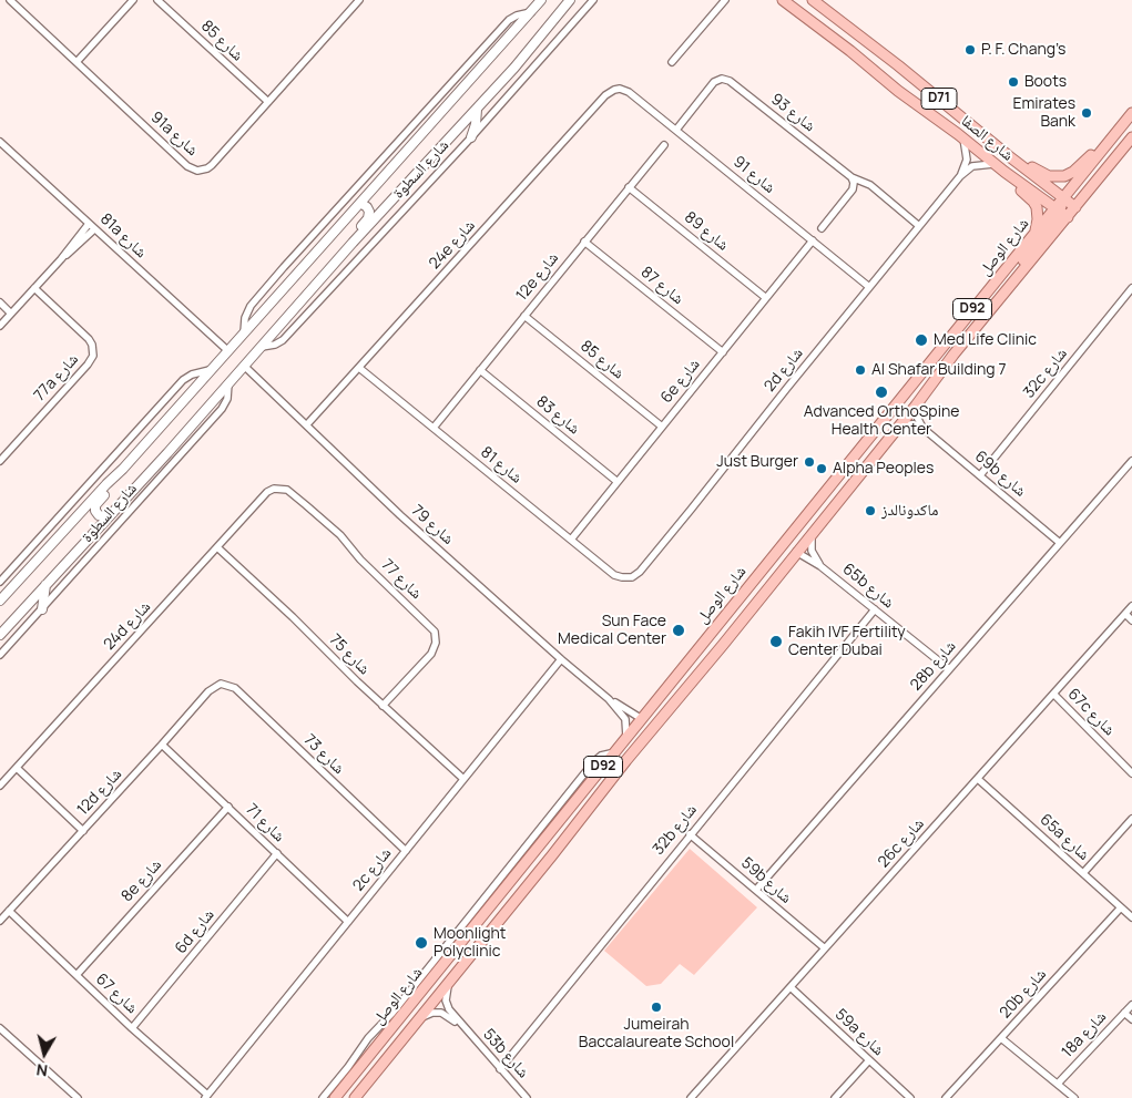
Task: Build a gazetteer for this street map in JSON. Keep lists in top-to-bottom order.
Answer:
{
  "streets": {
    "main road": [
      "D71",
      "شارع الصفا",
      "شارع السطوة",
      "شارع الوصل",
      "D92"
    ],
    "street": [
      "شارع 85",
      "شارع 93",
      "91a شارع",
      "شارع 91",
      "شارع 89",
      "81a شارع",
      "24e شارع",
      "12e شارع",
      "شارع 87",
      "2d شارع",
      "32c شارع",
      "77a شارع",
      "6e شارع",
      "شارع 83",
      "شارع 81",
      "69b شارع",
      "شارع 79",
      "شارع 77",
      "65b شارع",
      "24d شارع",
      "شارع 75",
      "28b شارع",
      "67c شارع",
      "شارع 73",
      "12d شارع",
      "شارع 71",
      "32b شارع",
      "65a شارع",
      "26c شارع",
      "2c شارع",
      "8e شارع",
      "59b شارع",
      "6d شارع",
      "شارع 67",
      "20b شارع",
      "59a شارع",
      "18a شارع",
      "53b شارع"
    ]
  },
  "crossings": [
    ["شارع 85", "91a شارع"],
    ["شارع 85", "12e شارع"],
    ["شارع 85", "6e شارع"],
    ["شارع 93", "شارع 91"],
    ["شارع الصفا", "شارع الوصل"],
    ["شارع الصفا", "2d شارع"],
    ["شارع السطوة", "81a شارع"],
    ["شارع السطوة", "شارع 79"],
    ["شارع 91", "24e شارع"],
    ["شارع 91", "2d شارع"],
    ["شارع 91", "6e شارع"],
    ["شارع 89", "12e شارع"],
    ["شارع 89", "6e شارع"],
    ["24e شارع", "شارع 81"],
    ["24e شارع", "شارع 79"],
    ["شارع الوصل", "شارع 79"],
    ["شارع الوصل", "65b شارع"],
    ["شارع الوصل", "53b شارع"],
    ["12e شارع", "شارع 87"],
    ["12e شارع", "شارع 83"],
    ["12e شارع", "شارع 81"],
    ["شارع 87", "6e شارع"],
    ["2d شارع", "شارع 81"],
    ["32c شارع", "69b شارع"],
    ["6e شارع", "شارع 83"],
    ["6e شارع", "شارع 81"],
    ["69b شارع", "28b شارع"],
    ["شارع 79", "2c شارع"],
    ["شارع 77", "24d شارع"],
    ["شارع 77", "شارع 75"],
    ["65b شارع", "28b شارع"],
    ["65b شارع", "32b شارع"],
    ["24d شارع", "شارع 75"],
    ["شارع 75", "2c شارع"],
    ["28b شارع", "59b شارع"],
    ["67c شارع", "26c شارع"],
    ["شارع 73", "12d شارع"],
    ["شارع 73", "2c شارع"],
    ["12d شارع", "شارع 71"],
    ["12d شارع", "شارع 67"],
    ["شارع 71", "2c شارع"],
    ["شارع 71", "8e شارع"],
    ["شارع 71", "6d شارع"],
    ["32b شارع", "59b شارع"],
    ["32b شارع", "53b شارع"],
    ["65a شارع", "26c شارع"],
    ["65a شارع", "20b شارع"],
    ["26c شارع", "59b شارع"],
    ["26c شارع", "59a شارع"],
    ["2c شارع", "شارع 67"],
    ["8e شارع", "شارع 67"],
    ["6d شارع", "شارع 67"]
  ],
  "places": [
    "P. F. Chang’s",
    "Boots",
    "Emirates Bank",
    "Med Life Clinic",
    "Al Shafar Building 7",
    "Advanced OrthoSpine Health Center",
    "Just Burger",
    "Alpha Peoples",
    "ماكدونالدز",
    "Sun Face Medical Center",
    "Fakih IVF Fertility Center Dubai",
    "Moonlight Polyclinic",
    "Jumeirah Baccalaureate School"
  ],
  "north": "bottom"
}
